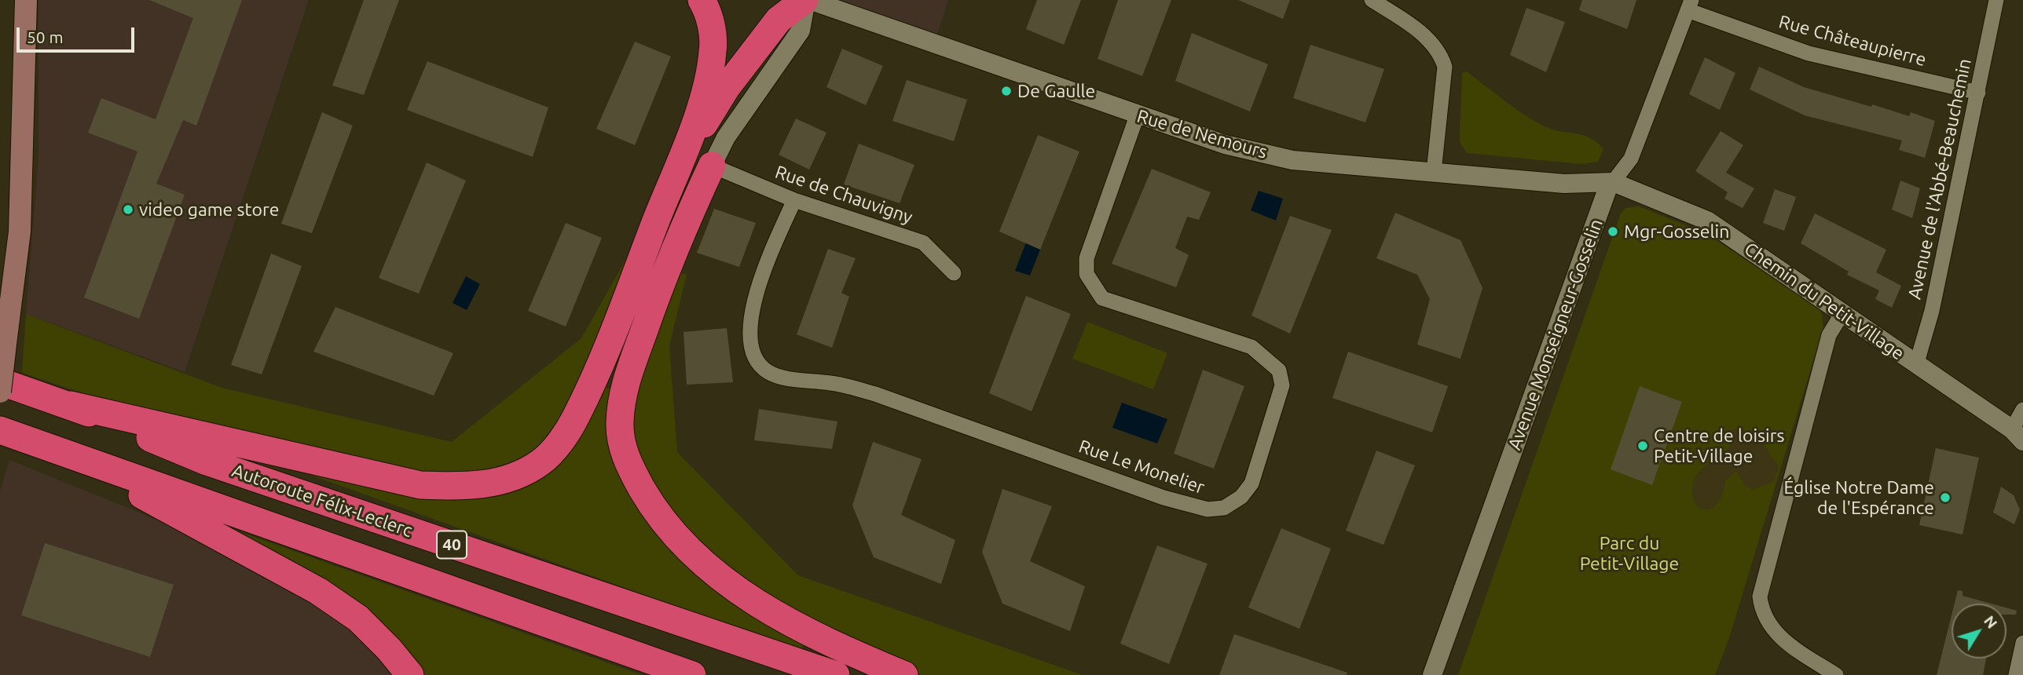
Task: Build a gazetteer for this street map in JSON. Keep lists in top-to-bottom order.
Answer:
{
  "streets": {
    "highway": ["Autoroute Félix-Leclerc", "40"],
    "street": [
      "Rue Châteaupierre",
      "Rue de Nemours",
      "Avenue de l'Abbé-Beauchemin",
      "Rue de Chauvigny",
      "Chemin du Petit-Village",
      "Avenue Monseigneur-Gosselin",
      "Rue Le Monelier"
    ]
  },
  "crossings": [
    ["Rue Châteaupierre", "Avenue de l'Abbé-Beauchemin"],
    ["Rue Châteaupierre", "Avenue Monseigneur-Gosselin"],
    ["Rue de Nemours", "Chemin du Petit-Village"],
    ["Rue de Nemours", "Avenue Monseigneur-Gosselin"],
    ["Rue de Nemours", "Rue Le Monelier"],
    ["Avenue de l'Abbé-Beauchemin", "Chemin du Petit-Village"],
    ["Rue de Chauvigny", "Rue Le Monelier"],
    ["Chemin du Petit-Village", "Avenue Monseigneur-Gosselin"]
  ],
  "parks": ["Parc du Petit-Village"],
  "places": [
    "De Gaulle",
    "video game store",
    "Mgr-Gosselin",
    "Centre de loisirs Petit-Village",
    "Église Notre Dame de l'Espérance"
  ],
  "scale_bar": "50 m",
  "north": "top right"
}
